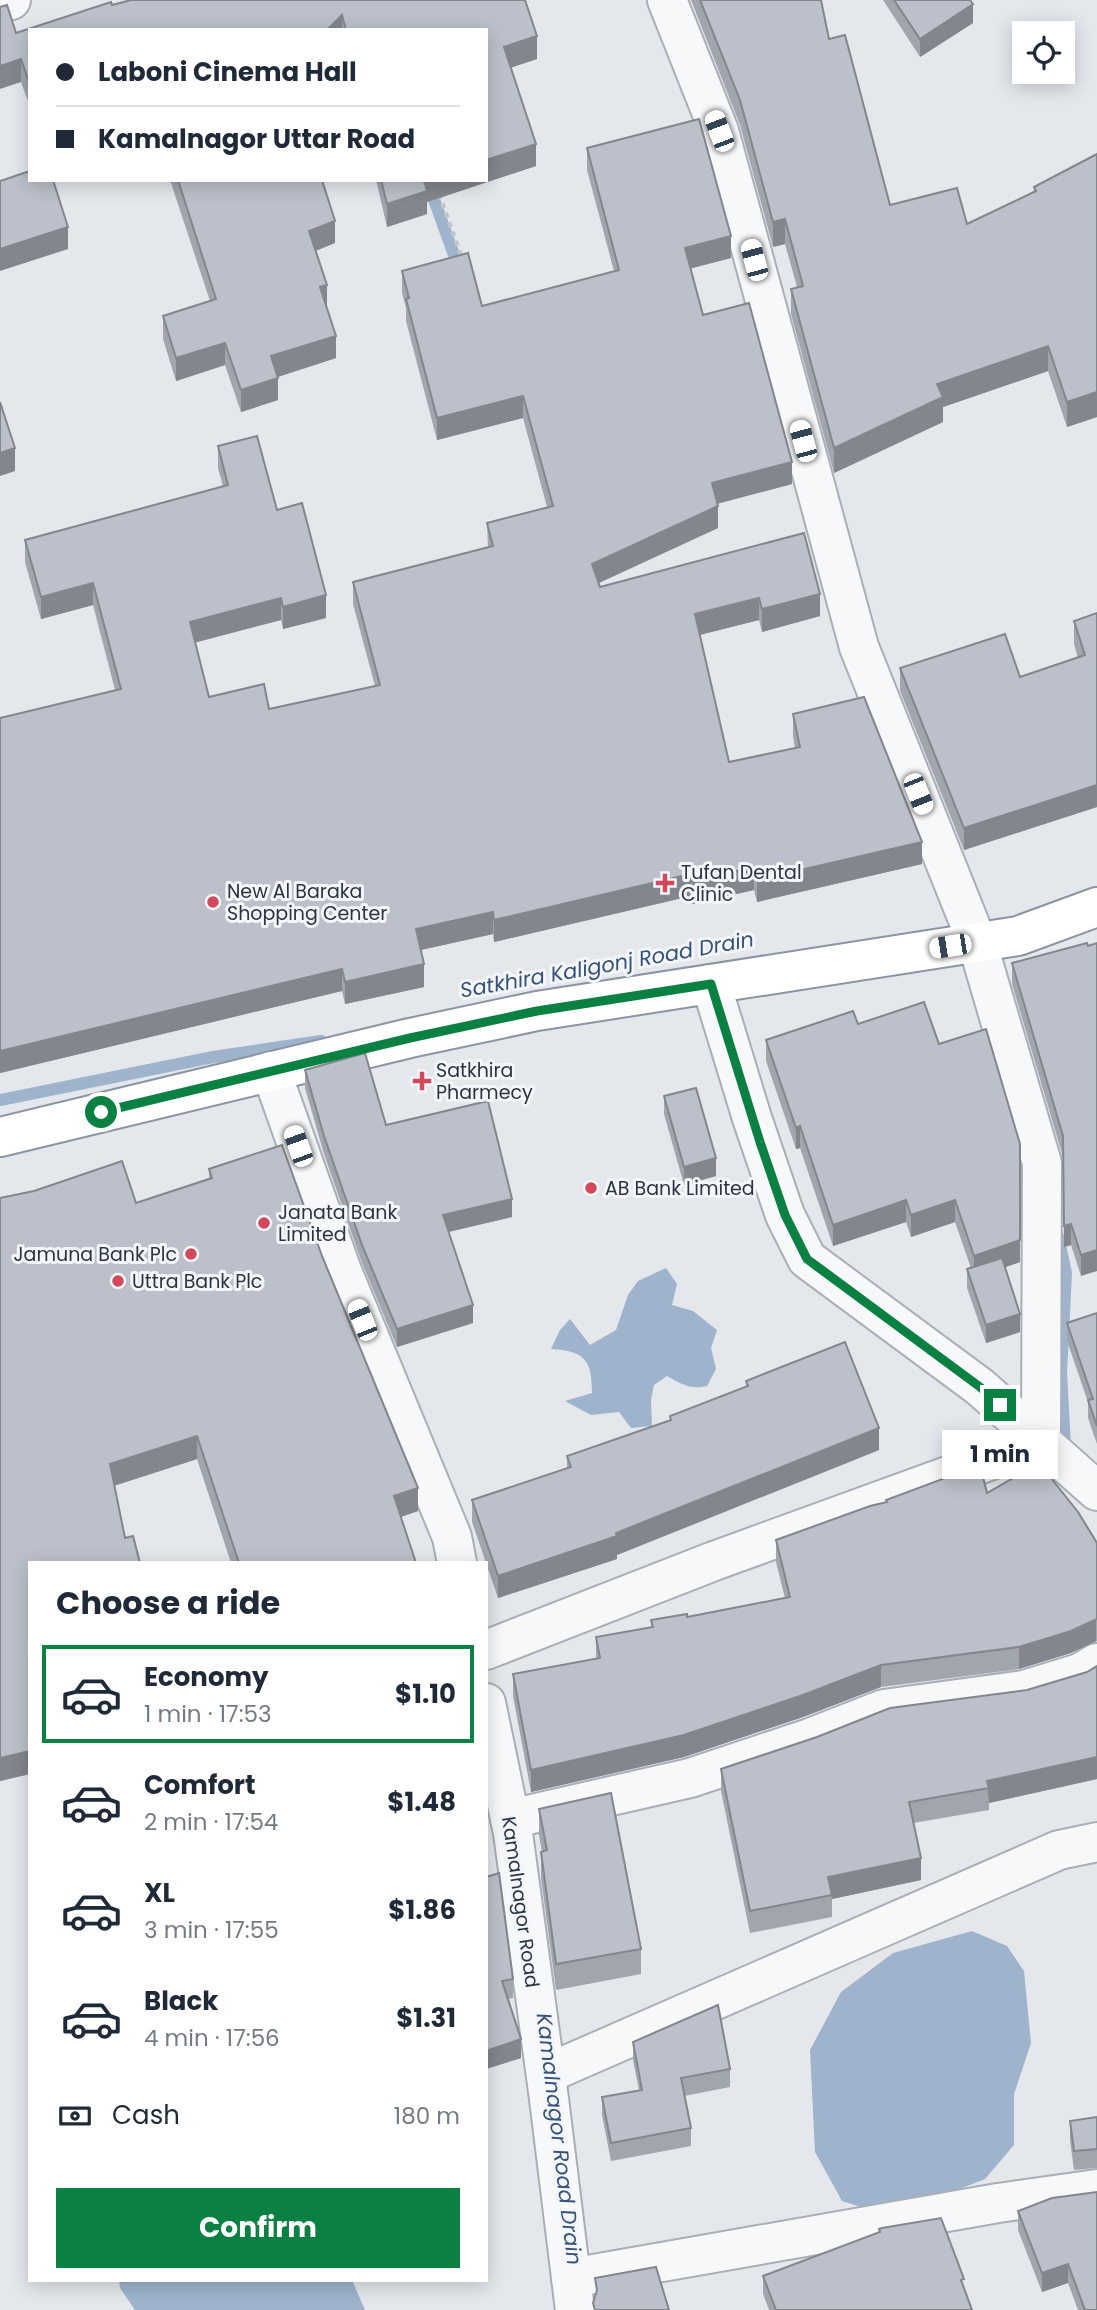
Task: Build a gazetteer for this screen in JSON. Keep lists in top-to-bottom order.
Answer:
{
  "streets": {
    "street": ["Kamalnagor Road"]
  },
  "water": ["Satkhira Kaligonj Road Drain", "Kamalnagor Road Drain"],
  "places": {
    "health": ["Tufan Dental Clinic", "Satkhira Pharmecy"],
    "other": [
      "New Al Baraka Shopping Center",
      "AB Bank Limited",
      "Janata Bank Limited",
      "Jamuna Bank Plc",
      "Uttra Bank Plc"
    ]
  },
  "page": {
    "banner": ["Laboni Cinema Hall", "Kamalnagor Uttar Road"],
    "bubble": "1 min",
    "heading": "Choose a ride",
    "list": [
      {
        "name": "Economy",
        "note": "1 min · 17:53",
        "value": "$1.10"
      },
      {
        "name": "Comfort",
        "note": "2 min · 17:54",
        "value": "$1.48"
      },
      {
        "name": "XL",
        "note": "3 min · 17:55",
        "value": "$1.86"
      },
      {
        "name": "Black",
        "note": "4 min · 17:56",
        "value": "$1.31"
      }
    ],
    "pay": ["Cash", "180 m"],
    "buttons": "Confirm"
  }
}
